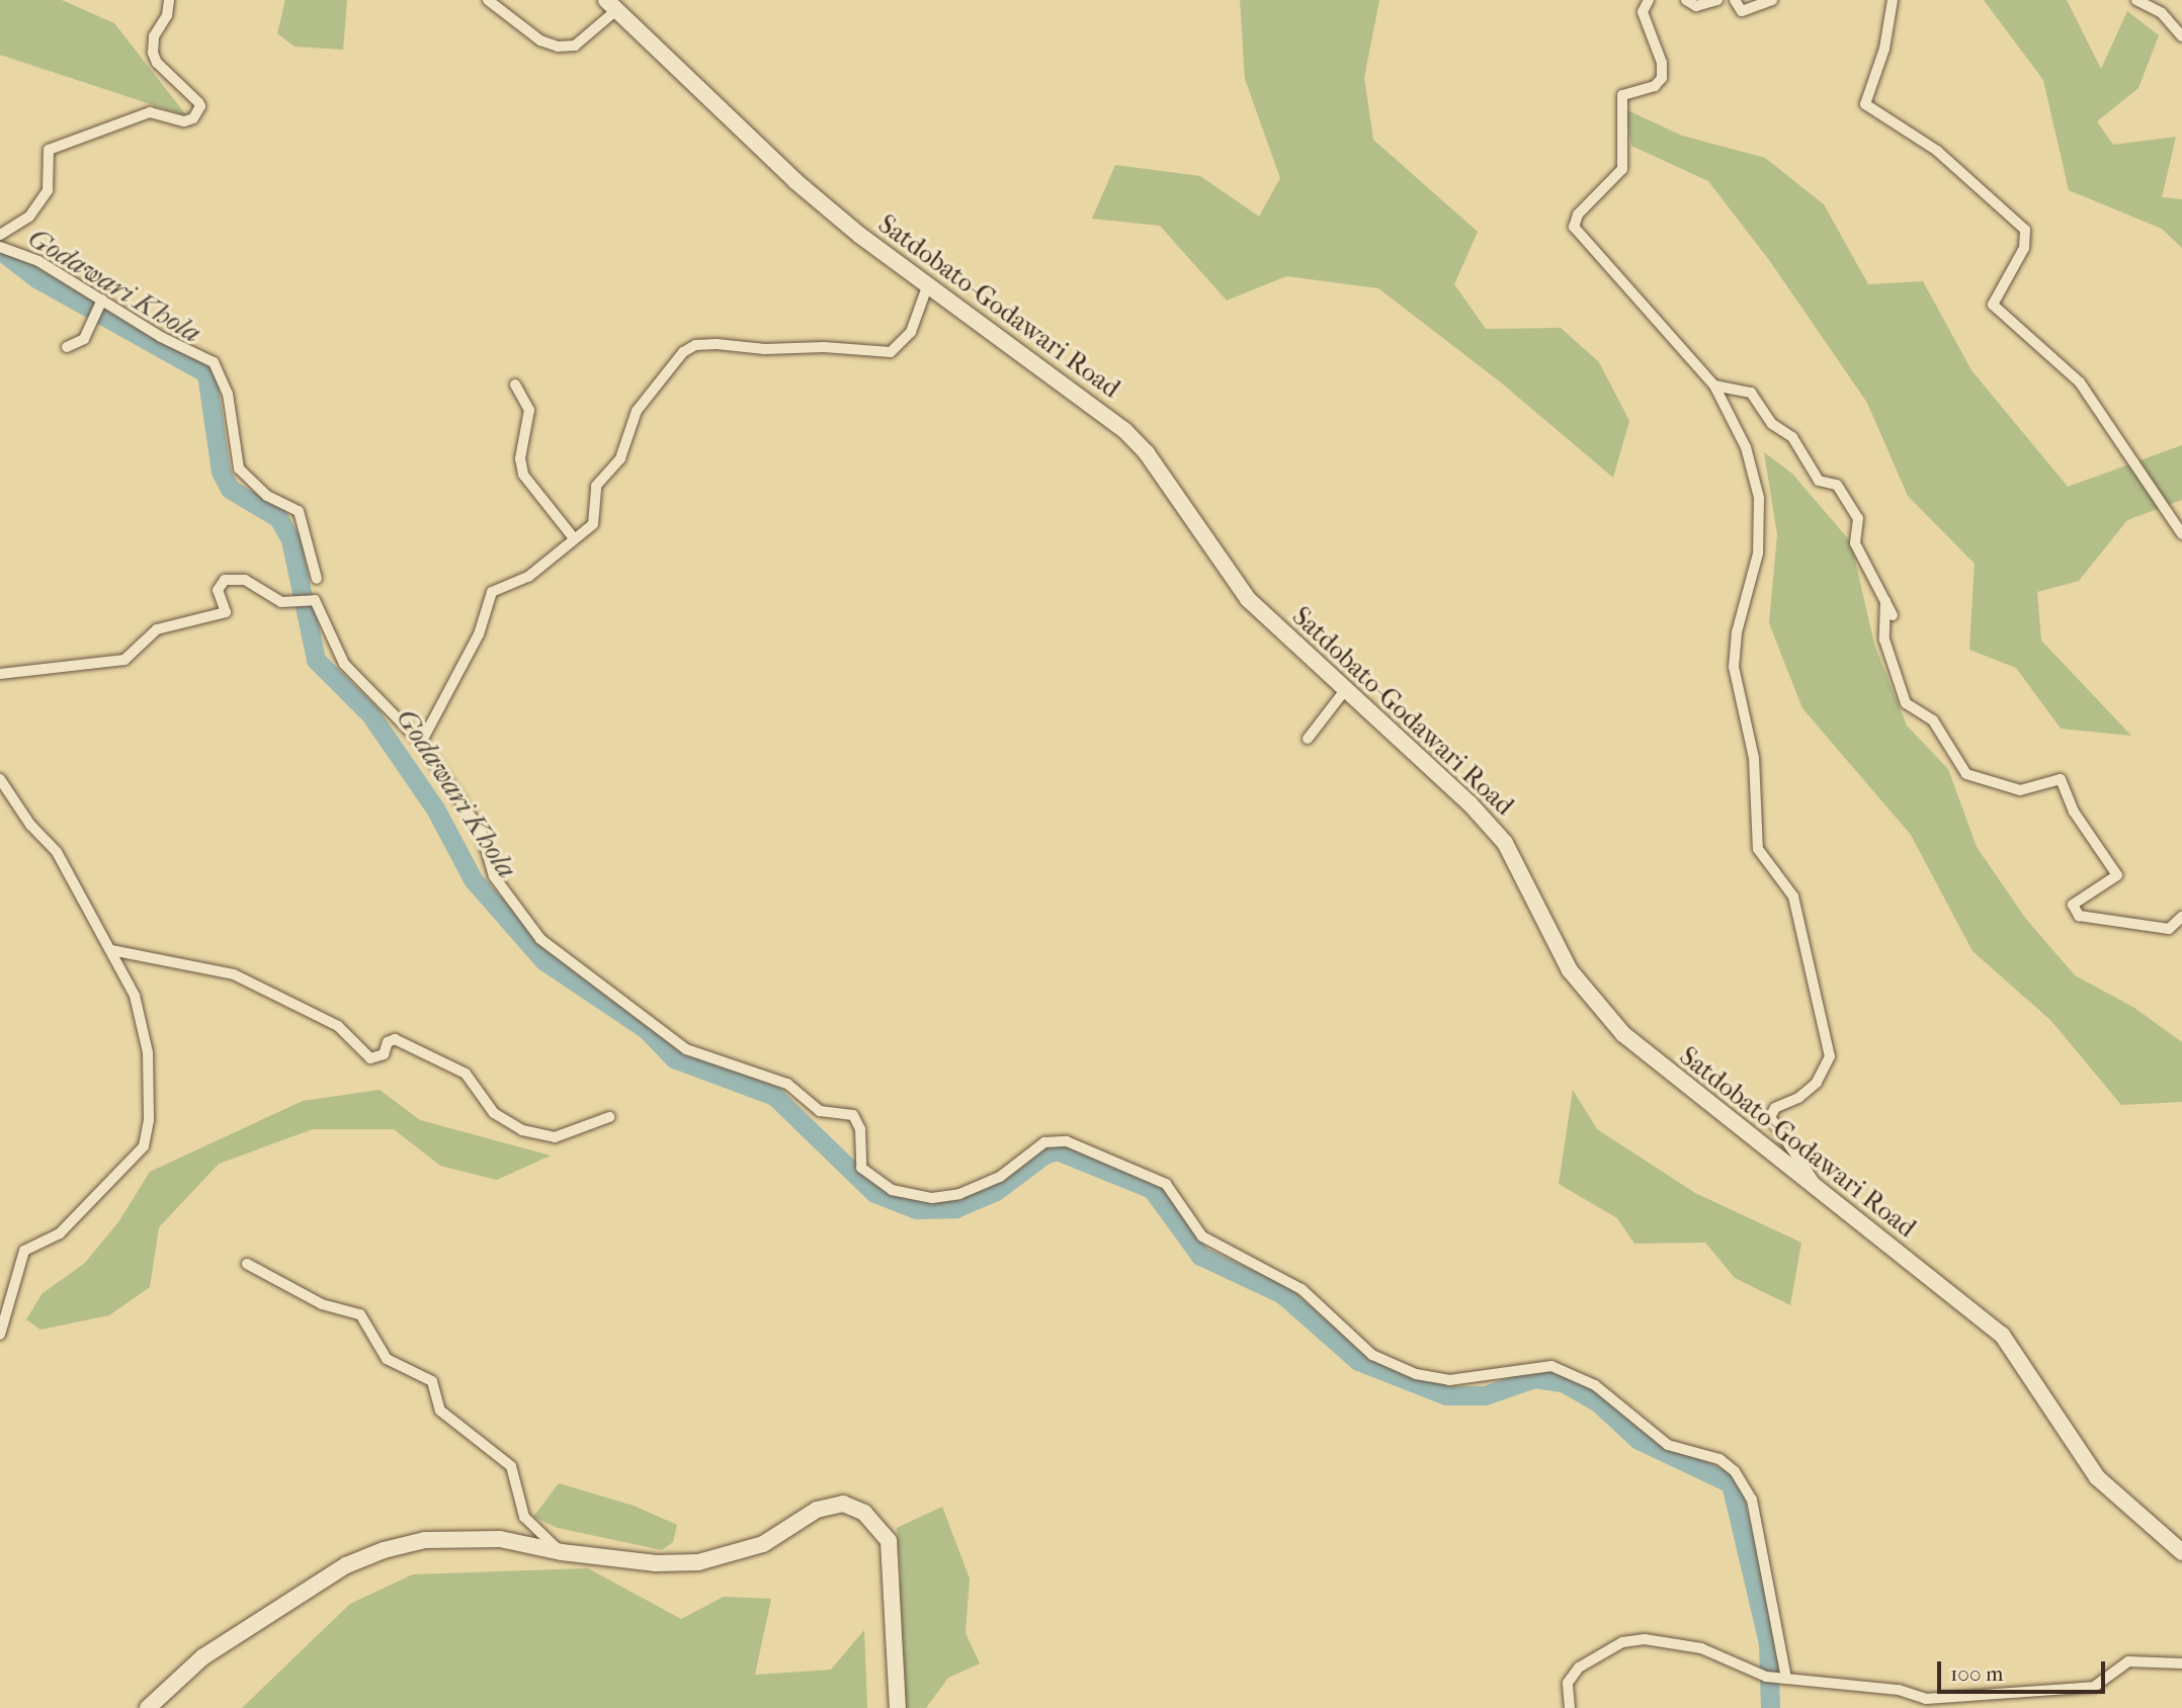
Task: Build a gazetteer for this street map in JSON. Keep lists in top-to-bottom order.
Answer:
{
  "streets": {
    "street": ["Satdobato-Godawari Road"]
  },
  "water": ["Godawari Khola"],
  "scale_bar": "100 m"
}
